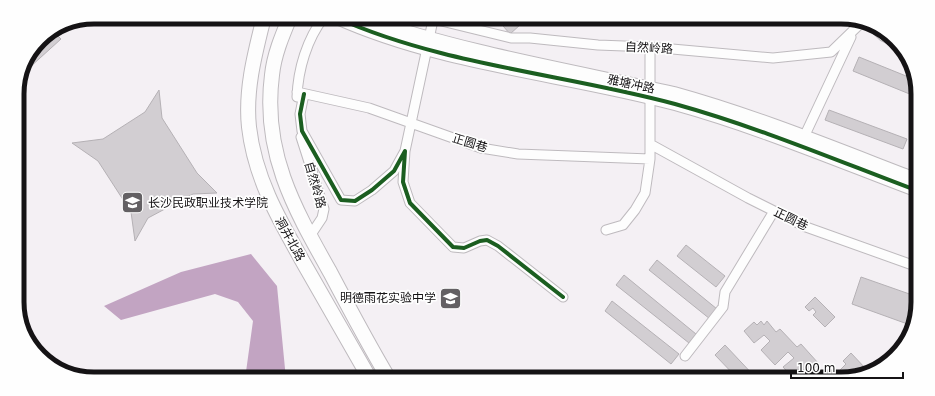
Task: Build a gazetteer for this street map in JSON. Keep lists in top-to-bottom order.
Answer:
{
  "streets": {
    "main road": ["洞井北路"],
    "street": ["自然岭路", "雅塘冲路", "正圆巷"]
  },
  "crossings": [
    ["自然岭路", "正圆巷"],
    ["自然岭路", "洞井北路"]
  ],
  "places": {
    "school or university": ["长沙民政职业技术学院", "明德雨花实验中学"]
  },
  "scale_bar": "100 m"
}
